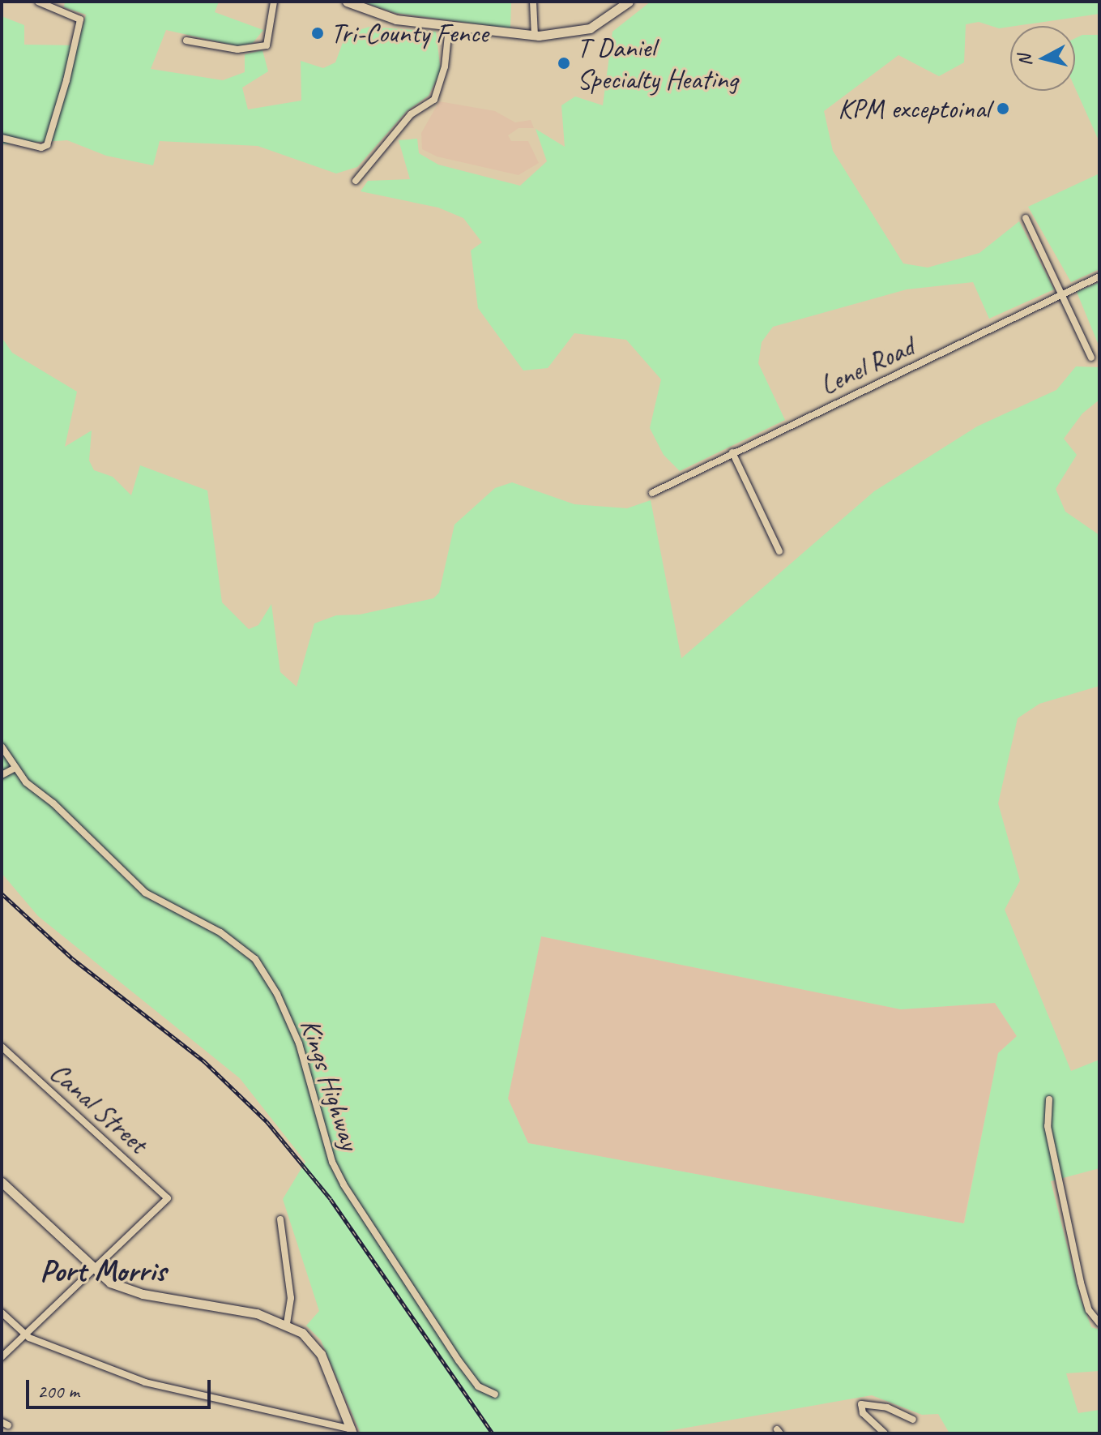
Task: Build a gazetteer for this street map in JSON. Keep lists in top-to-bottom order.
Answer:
{
  "streets": {
    "street": ["Lenel Road", "Kings Highway", "Canal Street"]
  },
  "districts": ["Port Morris"],
  "places": ["Tri-County Fence", "T Daniel Specialty Heating", "KPM exceptoinal"],
  "scale_bar": "200 m",
  "north": "left"
}
